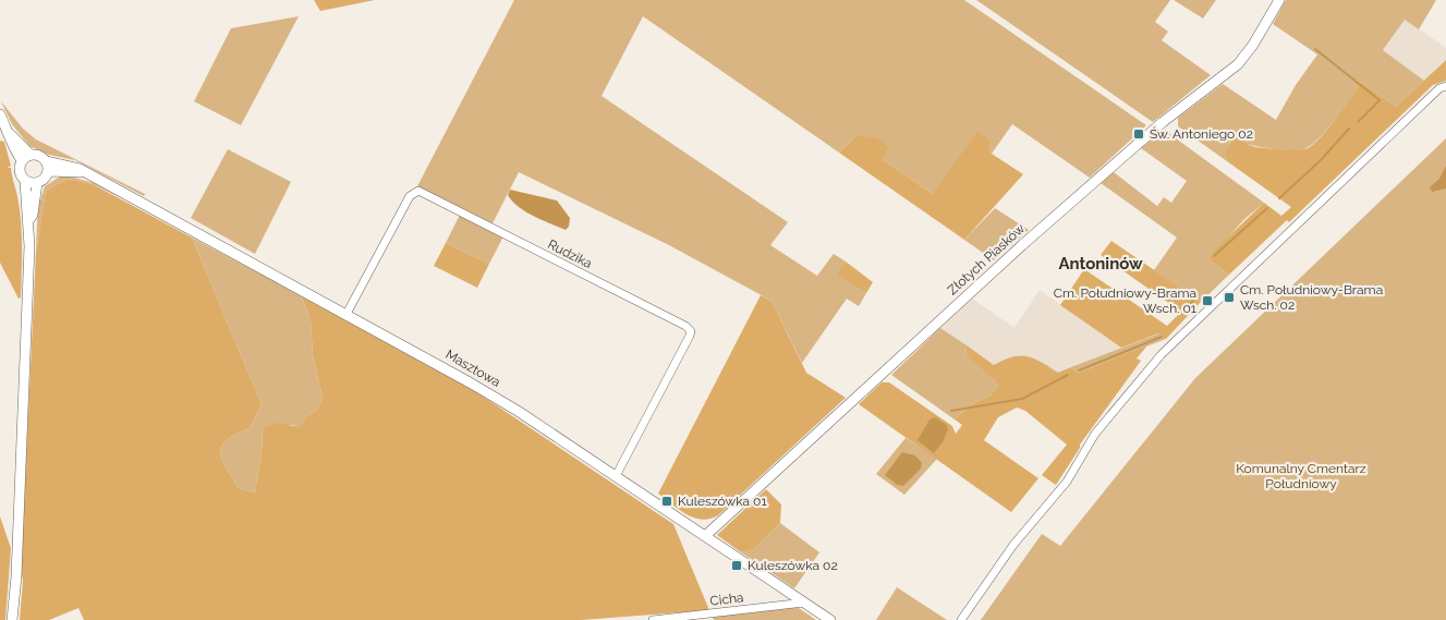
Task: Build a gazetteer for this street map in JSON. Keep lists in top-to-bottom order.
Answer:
{
  "streets": {
    "street": [
      "Rudzika",
      "Złotych Piasków",
      "Masztowa",
      "Cicha"
    ]
  },
  "crossings": [
    ["Rudzika", "Masztowa"],
    ["Złotych Piasków", "Masztowa"],
    ["Masztowa", "Cicha"]
  ],
  "districts": ["Antoninów"],
  "parks": ["Komunalny Cmentarz Południowy"],
  "places": {
    "transit": [
      "Św. Antoniego 02",
      "Cm. Południowy-Brama Wsch. 02",
      "Cm. Południowy-Brama Wsch. 01",
      "Kuleszówka 01",
      "Kuleszówka 02"
    ]
  }
}
